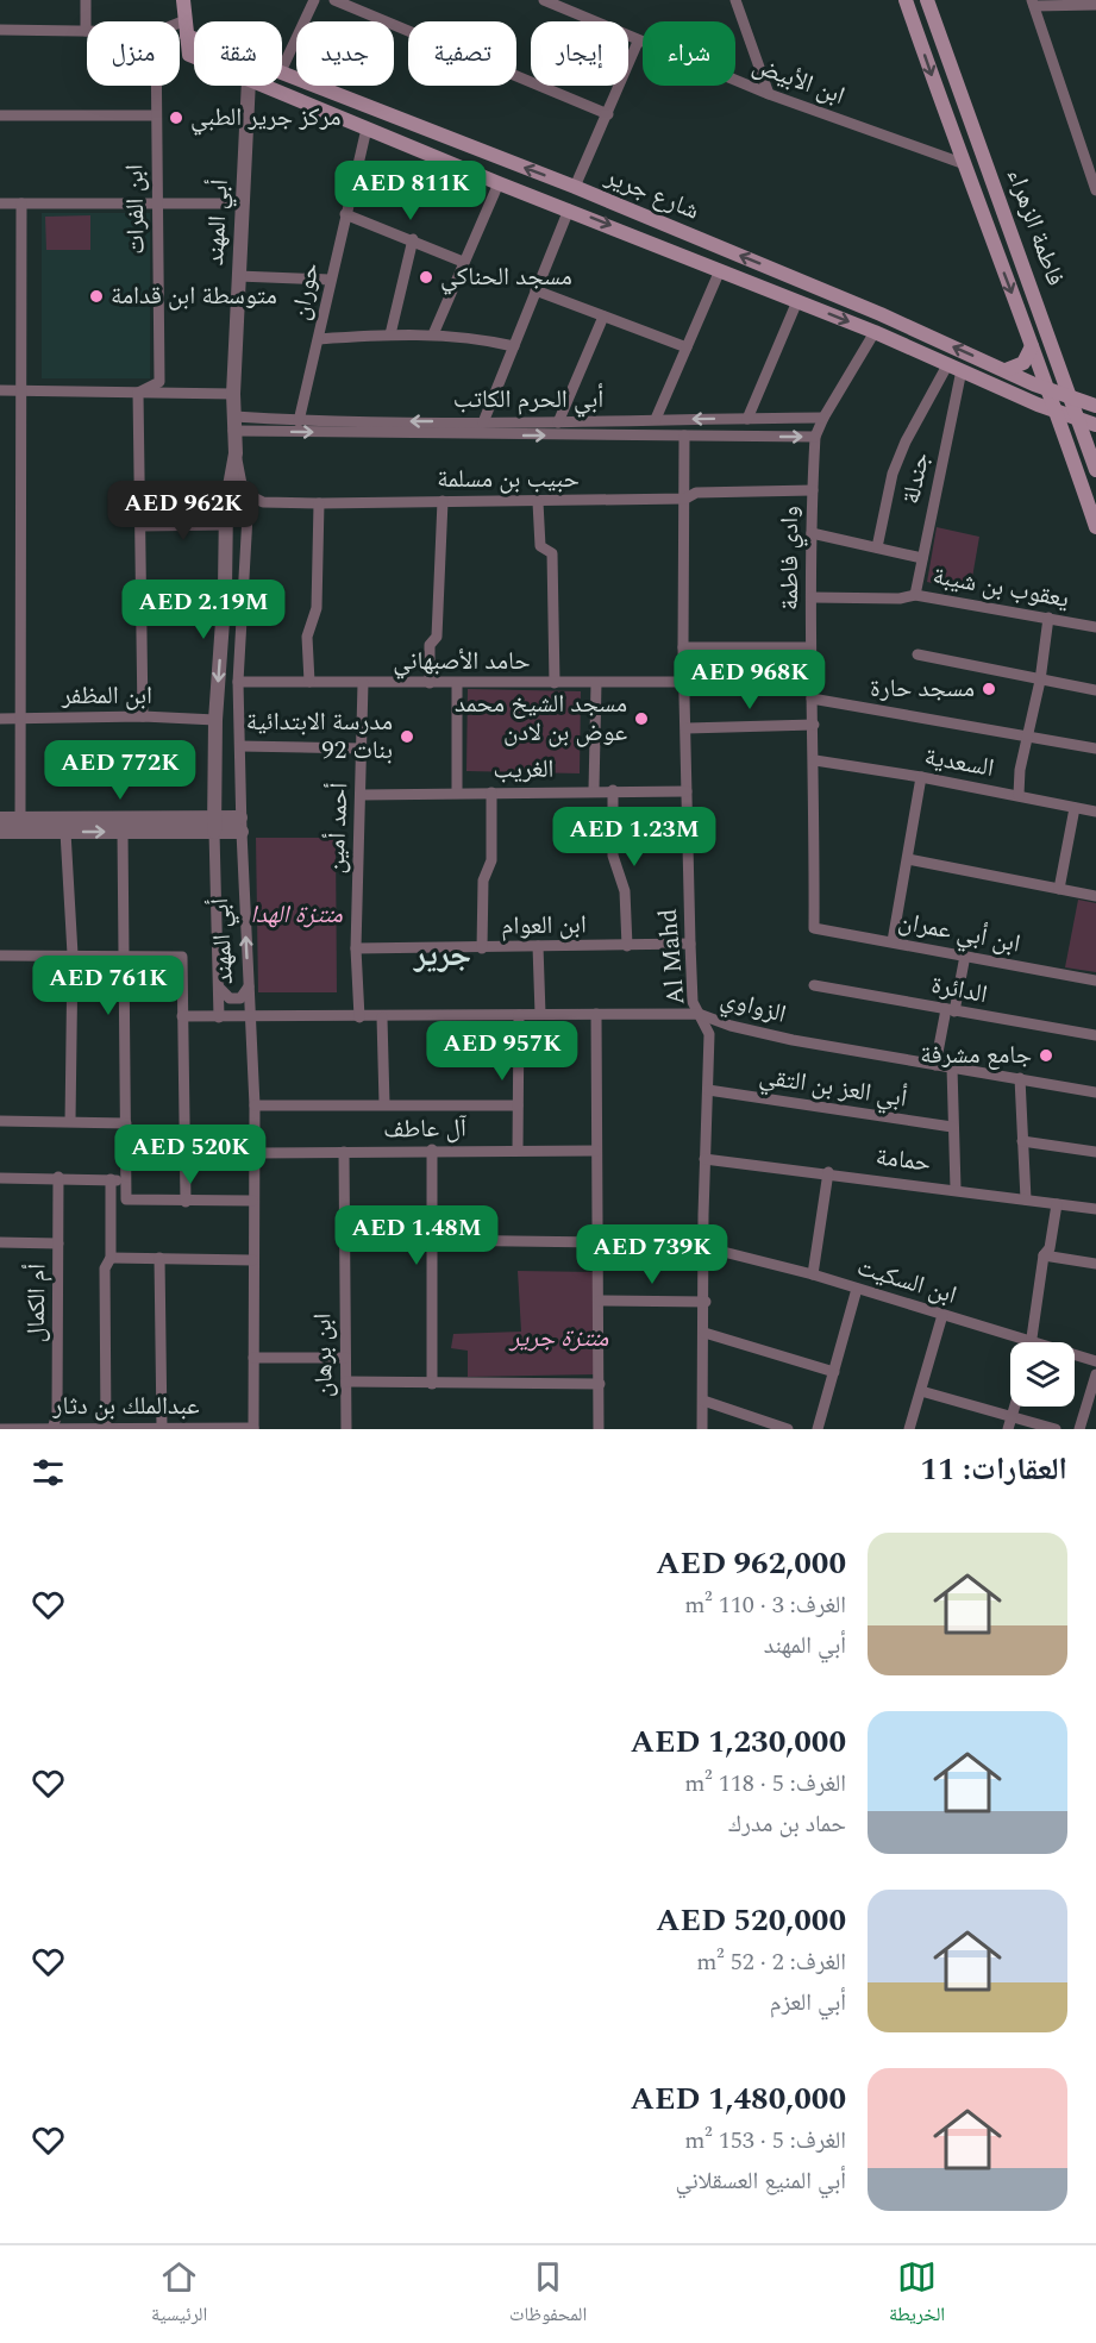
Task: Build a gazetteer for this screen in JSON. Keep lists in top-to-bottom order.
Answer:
{
  "streets": {
    "main road": ["شارع جرير", "فاطمة الزهراء"],
    "street": [
      "ابن الأبيض",
      "ابن الفرات",
      "أبي المهند",
      "حوران",
      "أبي الحرم الكاتب",
      "جندلة",
      "حبيب بن مسلمة",
      "وادي فاطمة",
      "يعقوب بن شيبة",
      "حامد الأصبهاني",
      "ابن المظفر",
      "السعدية",
      "الغريب",
      "أحمد أمين",
      "ابن العوام",
      "ابن أبي عمران",
      "Al Mahd",
      "الدائرة",
      "الزواوي",
      "أبي العز بن التقي",
      "آل عاطف",
      "حمامة",
      "ابن السكيت",
      "أم الكمال",
      "ابن برهان",
      "عبدالملك بن دثار"
    ]
  },
  "crossings": [
    ["شارع جرير", "فاطمة الزهراء"],
    ["شارع جرير", "حوران"],
    ["شارع جرير", "جندلة"],
    ["شارع جرير", "وادي فاطمة"],
    ["أبي المهند", "أبي الحرم الكاتب"],
    ["أبي المهند", "حبيب بن مسلمة"],
    ["أبي المهند", "حامد الأصبهاني"],
    ["أبي المهند", "ابن المظفر"],
    ["أبي المهند", "الزواوي"],
    ["أبي المهند", "آل عاطف"],
    ["أبي المهند", "عبدالملك بن دثار"],
    ["حوران", "أبي الحرم الكاتب"],
    ["أبي الحرم الكاتب", "وادي فاطمة"],
    ["أبي الحرم الكاتب", "Al Mahd"],
    ["جندلة", "يعقوب بن شيبة"],
    ["حبيب بن مسلمة", "وادي فاطمة"],
    ["حبيب بن مسلمة", "Al Mahd"],
    ["وادي فاطمة", "يعقوب بن شيبة"],
    ["وادي فاطمة", "السعدية"],
    ["وادي فاطمة", "ابن أبي عمران"],
    ["حامد الأصبهاني", "أحمد أمين"],
    ["حامد الأصبهاني", "Al Mahd"],
    ["الغريب", "أحمد أمين"],
    ["الغريب", "Al Mahd"],
    ["أحمد أمين", "ابن العوام"],
    ["أحمد أمين", "الزواوي"],
    ["ابن العوام", "Al Mahd"],
    ["Al Mahd", "الزواوي"],
    ["Al Mahd", "أبي العز بن التقي"],
    ["Al Mahd", "حمامة"],
    ["Al Mahd", "ابن السكيت"],
    ["آل عاطف", "ابن برهان"],
    ["أم الكمال", "عبدالملك بن دثار"]
  ],
  "districts": ["جرير"],
  "parks": ["منتزة الهدا", "منتزة جرير"],
  "places": [
    "مركز جرير الطبي",
    "مسجد الحناكي",
    "متوسطة ابن قدامة",
    "مسجد حارة",
    "مسجد الشيخ محمد عوض بن لادن",
    "مدرسة الابتدائية 92 بنات",
    "جامع مشرفة"
  ],
  "page": {
    "chip": [
      "شراء",
      "إيجار",
      "تصفية",
      "جديد",
      "شقة",
      "منزل"
    ],
    "price": [
      "AED 811K",
      "AED 962K",
      "AED 2.19M",
      "AED 968K",
      "AED 772K",
      "AED 1.23M",
      "AED 761K",
      "AED 957K",
      "AED 520K",
      "AED 1.48M",
      "AED 739K"
    ],
    "heading": "العقارات: 11",
    "list": [
      {
        "name": "AED 962,000",
        "note": "الغرف: 3 · 110 m² · أبي المهند"
      },
      {
        "name": "AED 1,230,000",
        "note": "الغرف: 5 · 118 m² · حماد بن مدرك"
      },
      {
        "name": "AED 520,000",
        "note": "الغرف: 2 · 52 m² · أبي العزم"
      },
      {
        "name": "AED 1,480,000",
        "note": "الغرف: 5 · 153 m² · أبي المنيع العسقلاني"
      }
    ],
    "tabs": ["الخريطة", "المحفوظات", "الرئيسية"]
  }
}
